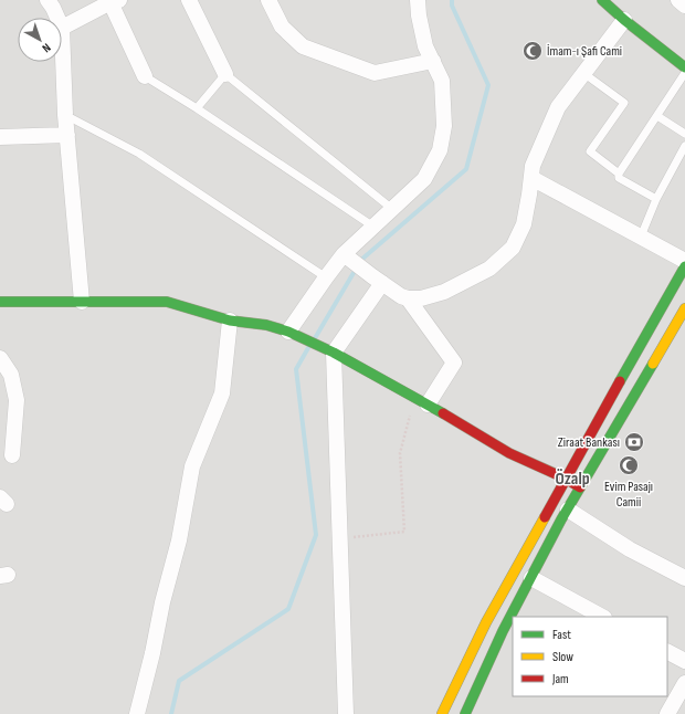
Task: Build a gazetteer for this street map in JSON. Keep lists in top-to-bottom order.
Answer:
{
  "districts": ["Özalp"],
  "places": {
    "mosque": ["İmam-ı Şafi Cami", "Evim Pasajı Camii"],
    "bank": ["Ziraat Bankası"]
  },
  "legend": ["Fast", "Slow", "Jam"],
  "north": "bottom right"
}
